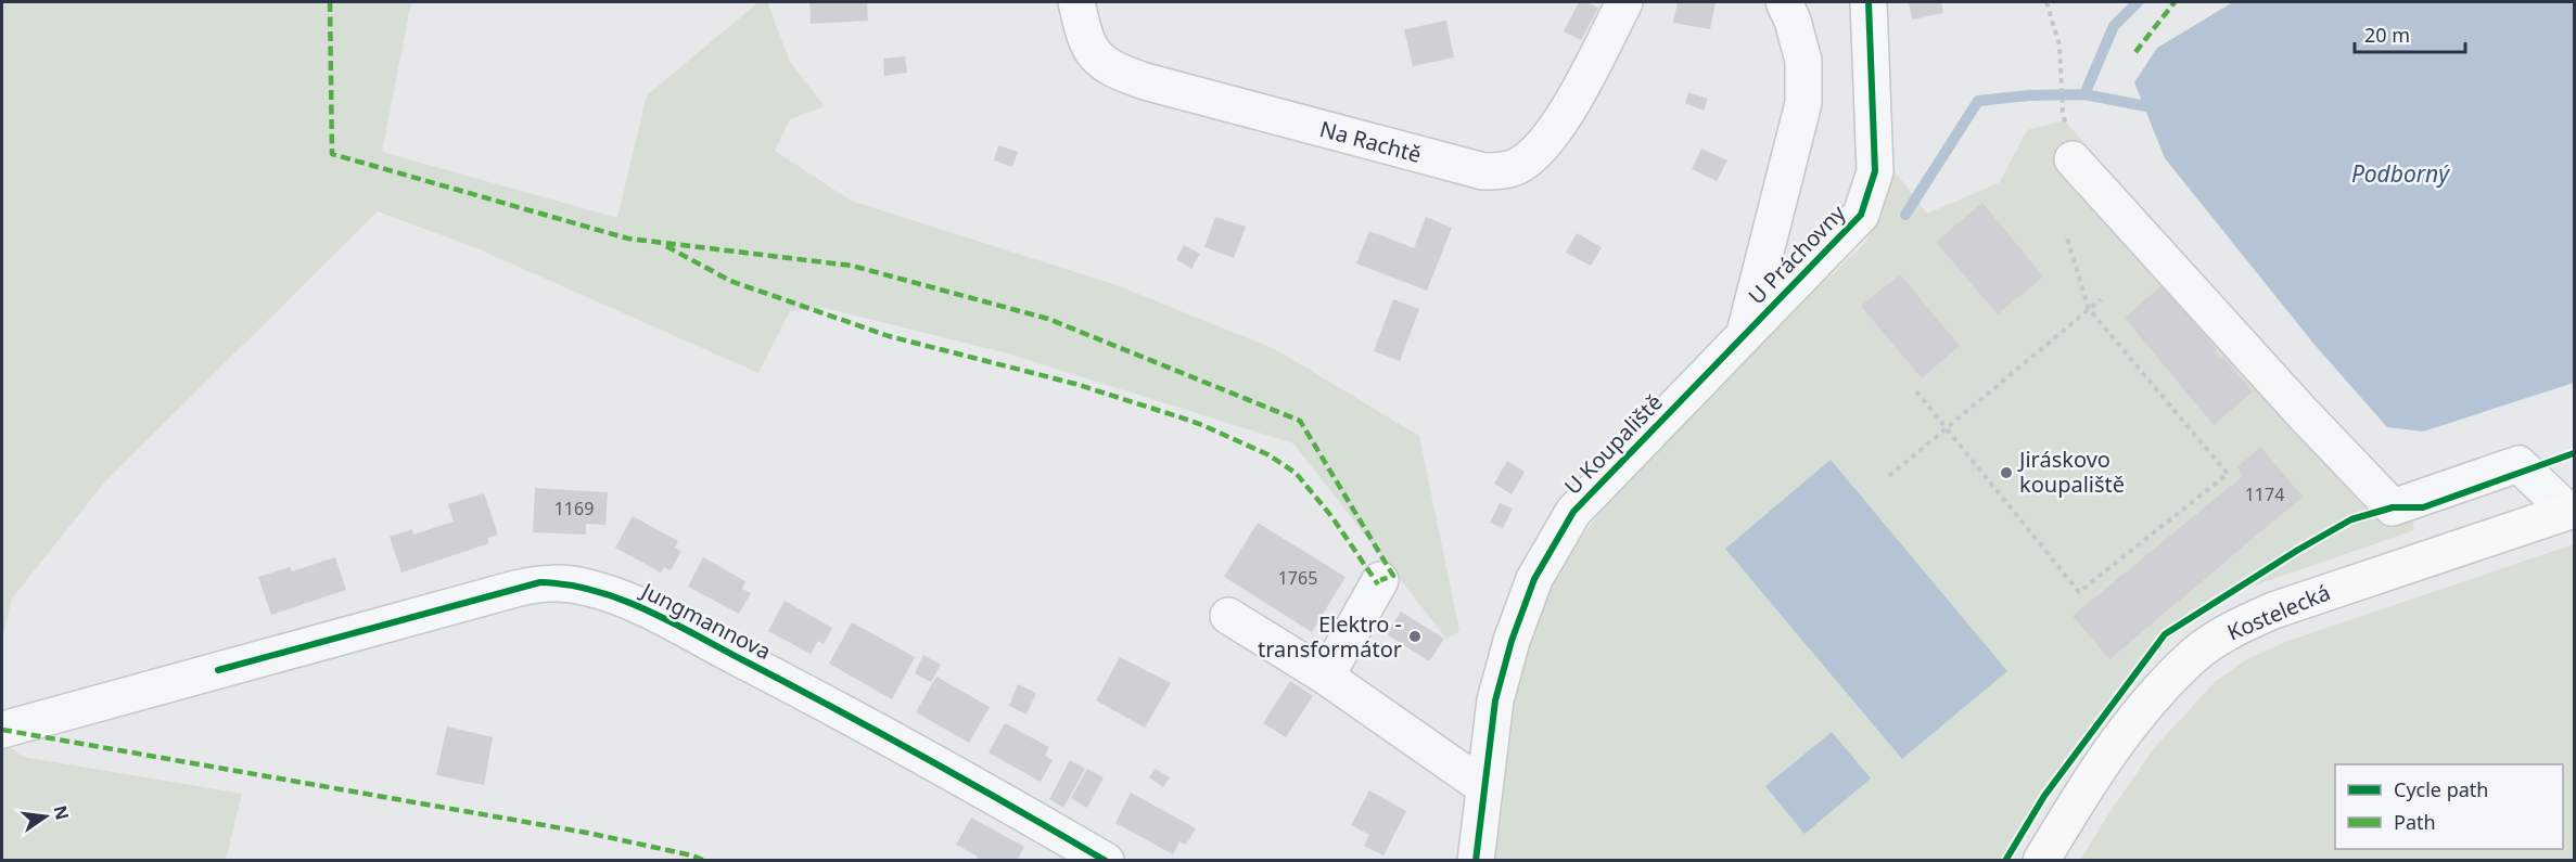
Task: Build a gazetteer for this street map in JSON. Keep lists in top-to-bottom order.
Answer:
{
  "streets": {
    "main road": ["Kostelecká"],
    "street": [
      "Na Rachtě",
      "U Práchovny",
      "U Koupaliště",
      "Jungmannova"
    ]
  },
  "crossings": [
    ["U Práchovny", "U Koupaliště"]
  ],
  "water": ["Podborný"],
  "places": ["Jiráskovo koupaliště", "Elektro - transformátor"],
  "house_numbers": ["1174", "1169", "1765"],
  "legend": ["Cycle path", "Path"],
  "scale_bar": "20 m",
  "north": "right"
}
